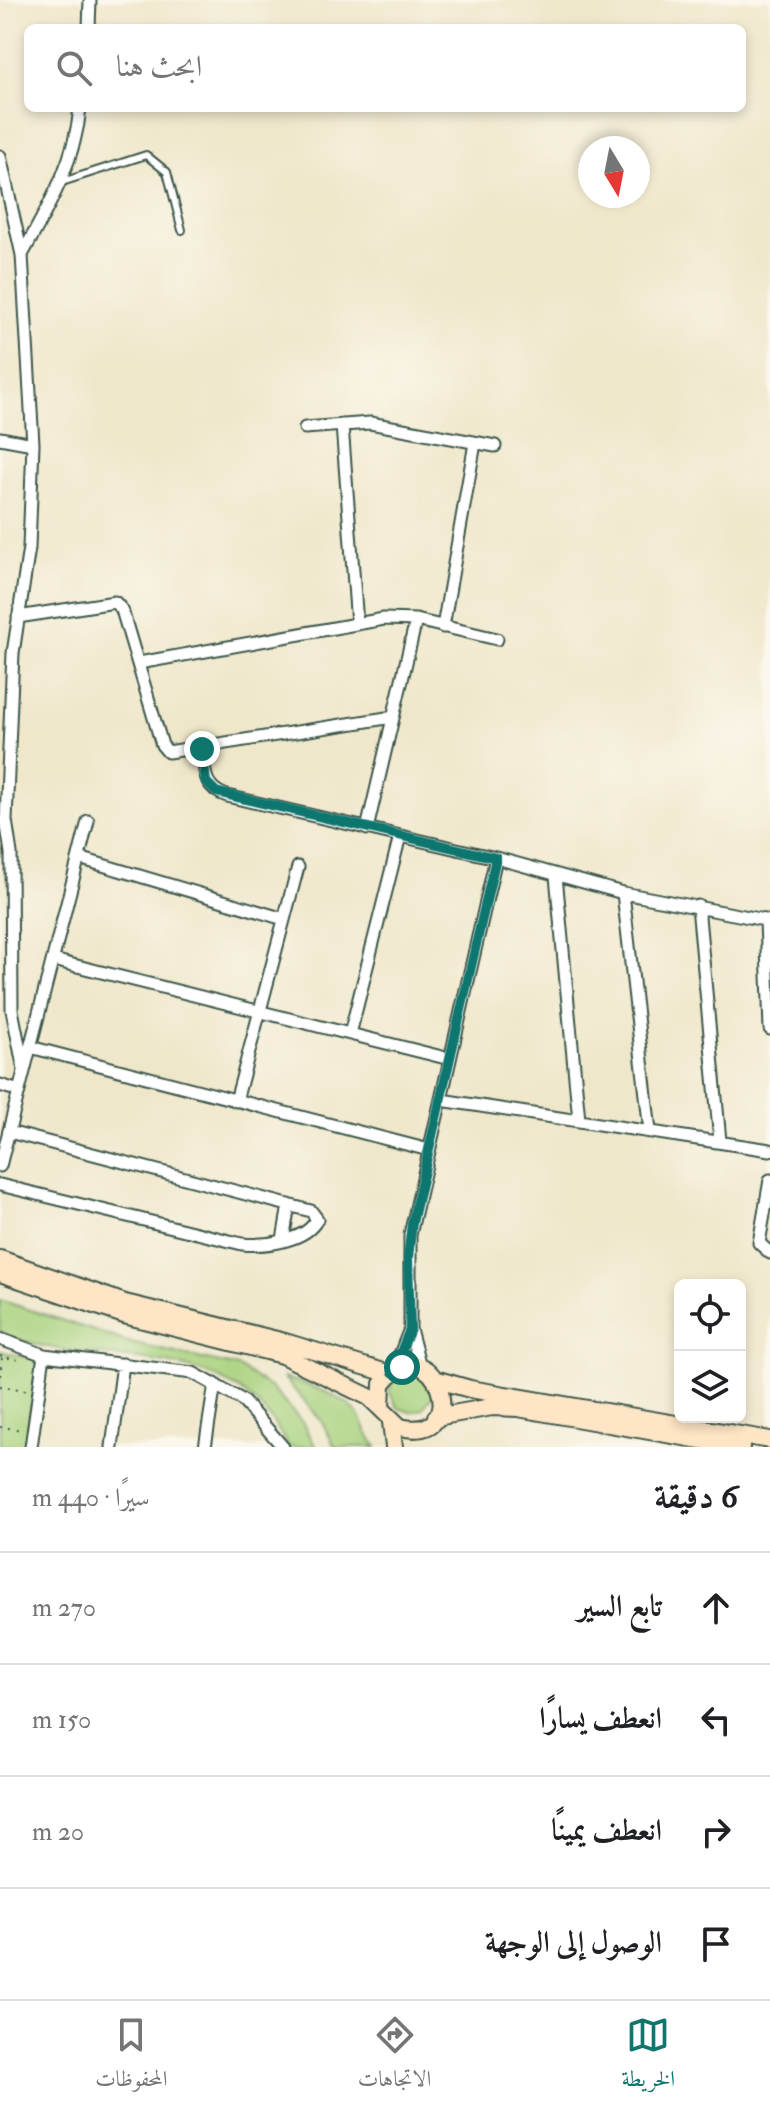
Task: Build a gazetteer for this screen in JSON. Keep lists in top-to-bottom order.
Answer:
{
  "north": "bottom",
  "page": {
    "search": "ابحث هنا",
    "heading": ["6 دقيقة", "سيرًا · 440 m"],
    "list": [
      ["تابع السير", "270 m"],
      ["انعطف يسارًا", "150 m"],
      ["انعطف يمينًا", "20 m"],
      "الوصول إلى الوجهة"
    ],
    "nav": ["الخريطة", "الاتجاهات", "المحفوظات"]
  }
}
